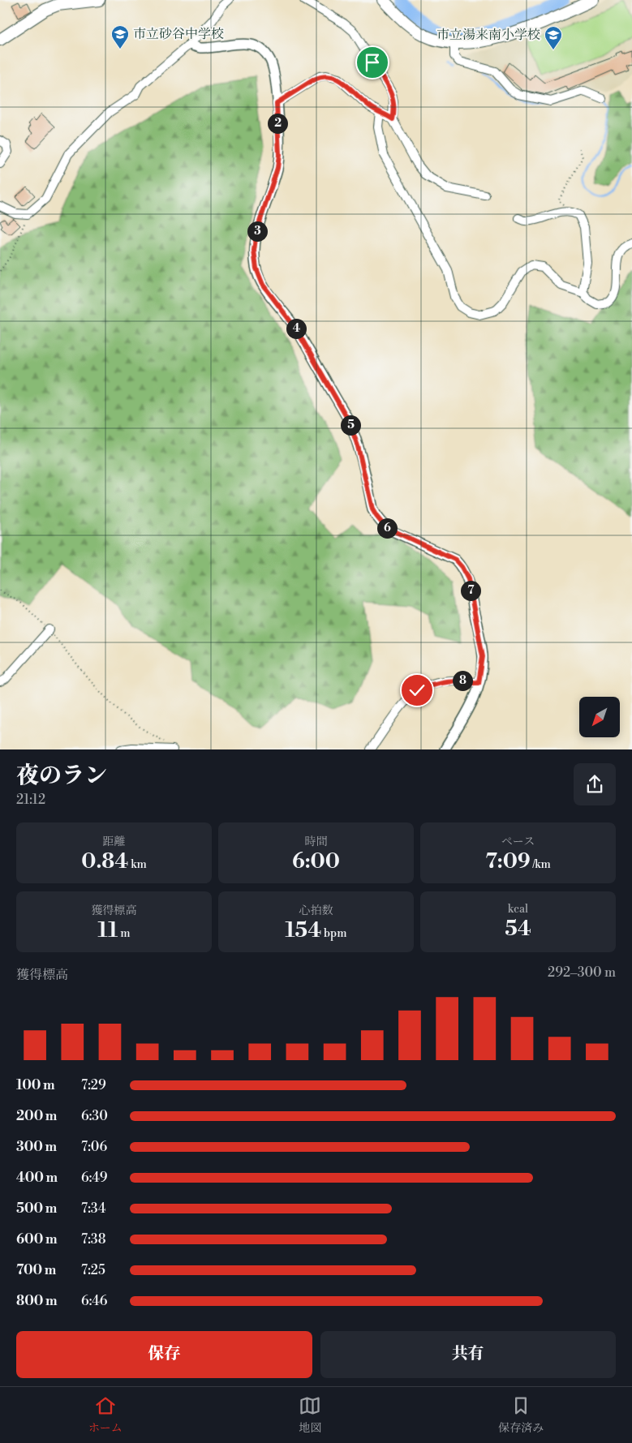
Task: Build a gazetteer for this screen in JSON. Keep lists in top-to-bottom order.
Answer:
{
  "places": {
    "school or university": ["市立砂谷中学校", "市立湯来南小学校"]
  },
  "north": "bottom left",
  "page": {
    "pins": [
      "2",
      "3",
      "4",
      "5",
      "6",
      "7",
      "8"
    ],
    "heading": ["夜のラン", "21:12"],
    "stats": [
      ["距離", "0.84 km"],
      ["時間", "6:00"],
      ["ペース", "7:09 /km"],
      ["獲得標高", "11 m"],
      ["心拍数", "154 bpm"],
      ["kcal", "54"]
    ],
    "chart": ["獲得標高", "292–300 m"],
    "list": [
      {
        "name": "100 m",
        "note": "7:29"
      },
      {
        "name": "200 m",
        "note": "6:30"
      },
      {
        "name": "300 m",
        "note": "7:06"
      },
      {
        "name": "400 m",
        "note": "6:49"
      },
      {
        "name": "500 m",
        "note": "7:34"
      },
      {
        "name": "600 m",
        "note": "7:38"
      },
      {
        "name": "700 m",
        "note": "7:25"
      },
      {
        "name": "800 m",
        "note": "6:46"
      }
    ],
    "buttons": ["保存", "共有"],
    "tabs": ["ホーム", "地図", "保存済み"]
  }
}
